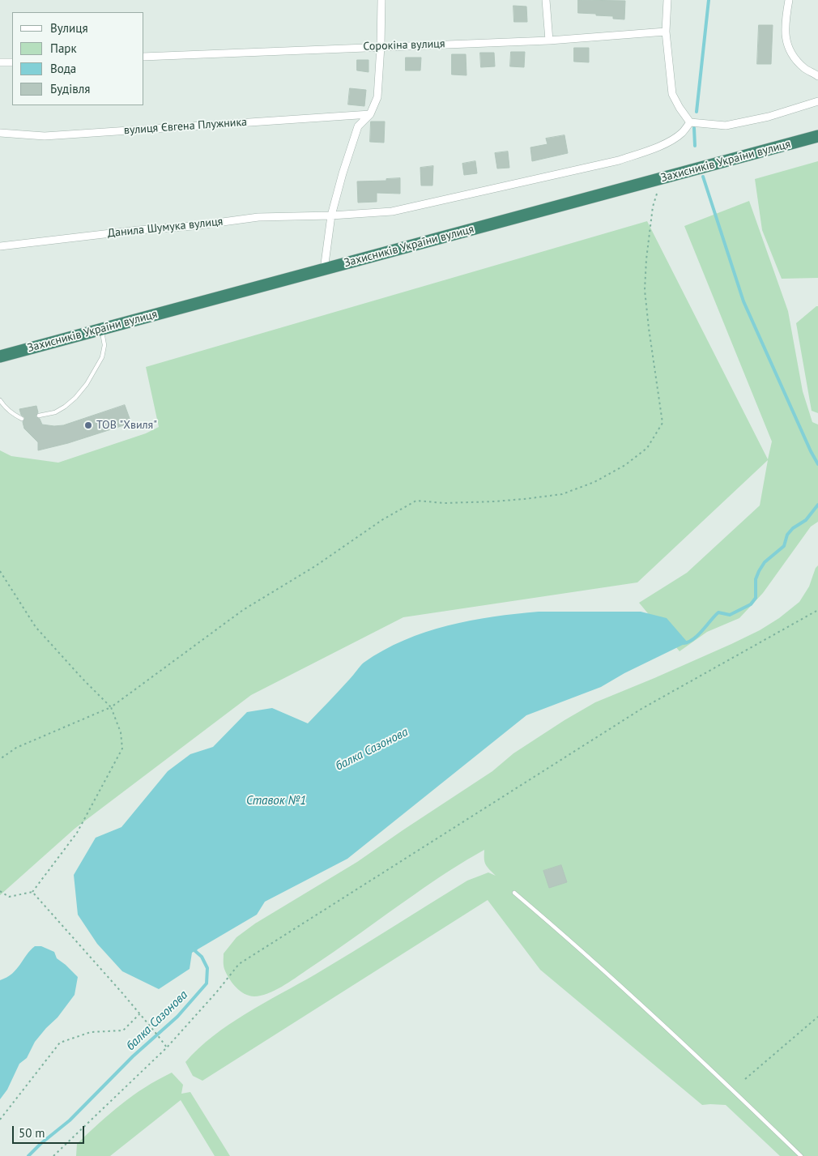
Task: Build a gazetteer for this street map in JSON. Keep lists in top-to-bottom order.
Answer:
{
  "streets": {
    "highway": ["Захисників України вулиця"],
    "street": ["Сорокіна вулиця", "вулиця Євгена Плужника", "Данила Шумука вулиця"]
  },
  "water": ["балка Сазонова", "Ставок №1"],
  "places": ["ТОВ \"Хвиля\""],
  "legend": [
    "Вулиця",
    "Парк",
    "Вода",
    "Будівля"
  ],
  "scale_bar": "50 m"
}
